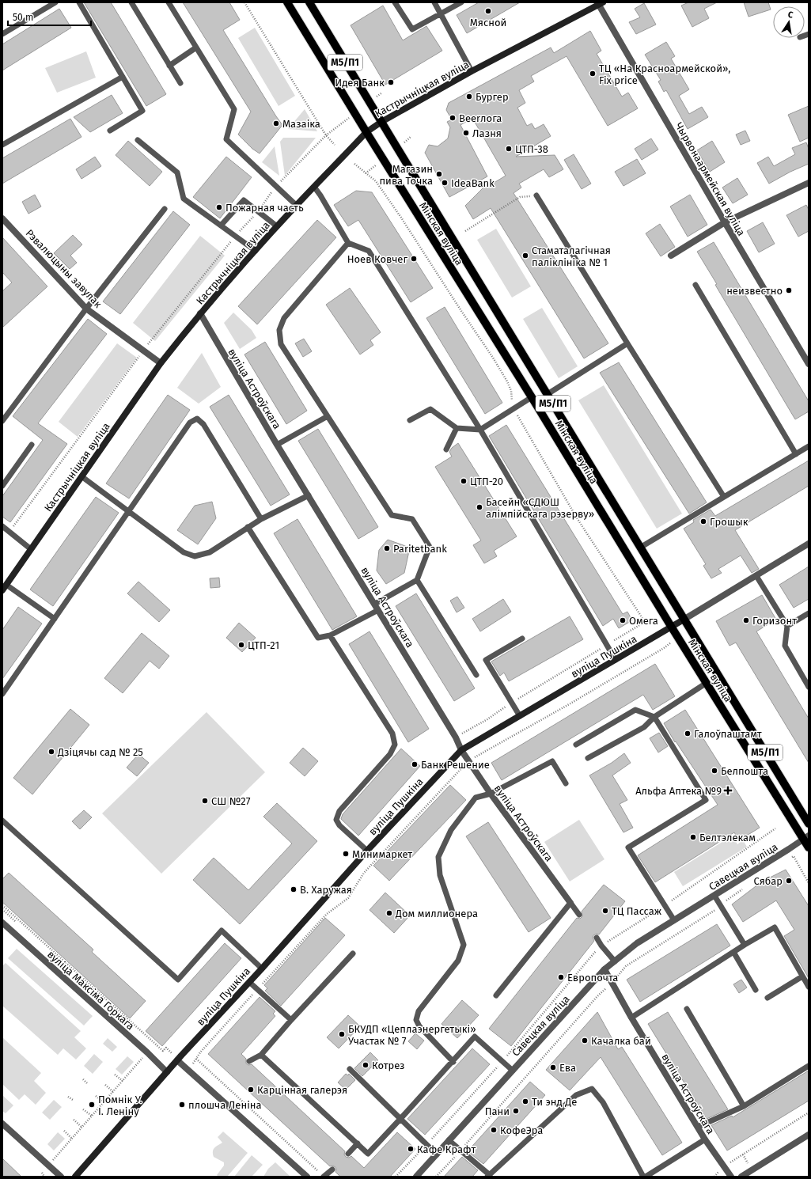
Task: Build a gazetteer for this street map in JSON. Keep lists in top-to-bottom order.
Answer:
{
  "streets": {
    "main road": [
      "М5/П1",
      "Кастрычніцкая вуліца",
      "Мінская вуліца",
      "вуліца Пушкіна"
    ],
    "street": [
      "Чырвонаармейская вуліца",
      "Рэвалюцыны завулак",
      "вуліца Астроўскага",
      "Савецкая вуліца",
      "вуліца Максіма Горкага"
    ]
  },
  "crossings": [
    ["Кастрычніцкая вуліца", "Чырвонаармейская вуліца"],
    ["Кастрычніцкая вуліца", "Мінская вуліца"],
    ["Кастрычніцкая вуліца", "Рэвалюцыны завулак"],
    ["Кастрычніцкая вуліца", "вуліца Астроўскага"],
    ["Мінская вуліца", "вуліца Пушкіна"],
    ["Мінская вуліца", "Савецкая вуліца"],
    ["вуліца Астроўскага", "вуліца Пушкіна"],
    ["вуліца Астроўскага", "Савецкая вуліца"],
    ["вуліца Пушкіна", "вуліца Максіма Горкага"]
  ],
  "places": {
    "other": [
      "Мясной",
      "ТЦ «На Красноармейской», Fix price",
      "Идея Банк",
      "Бургер",
      "Beerлога",
      "Мазаіка",
      "Лазня",
      "ЦТП-38",
      "Магазин пива Точка",
      "IdeaBank",
      "Пожарная часть",
      "Стаматалагічная паліклініка № 1",
      "Ноев Ковчег",
      "неизвестно",
      "ЦТП-20",
      "Басейн «СДЮШ алімпійскага рэзерву»",
      "Грошык",
      "Paritetbank",
      "Омега",
      "Горизонт",
      "ЦТП-21",
      "Галоўпаштамт",
      "Дзіцячы сад № 25",
      "Банк Решение",
      "Белпошта",
      "СШ №27",
      "Белтэлекам",
      "Минимаркет",
      "Сябар",
      "В. Харужая",
      "ТЦ Пассаж",
      "Дом миллионера",
      "Европочта",
      "БКУДП «Цеплаэнергетыкі» Участак № 7",
      "Качалка бай",
      "Котрез",
      "Ева",
      "Карцінная галерэя",
      "Ти энд Де",
      "Помнік У. І. Леніну",
      "плошча Леніна",
      "Пани",
      "КофеЭра",
      "Кафе Крафт"
    ],
    "health": ["Альфа Аптека №9"]
  },
  "scale_bar": "50 m",
  "north": "top"
}
